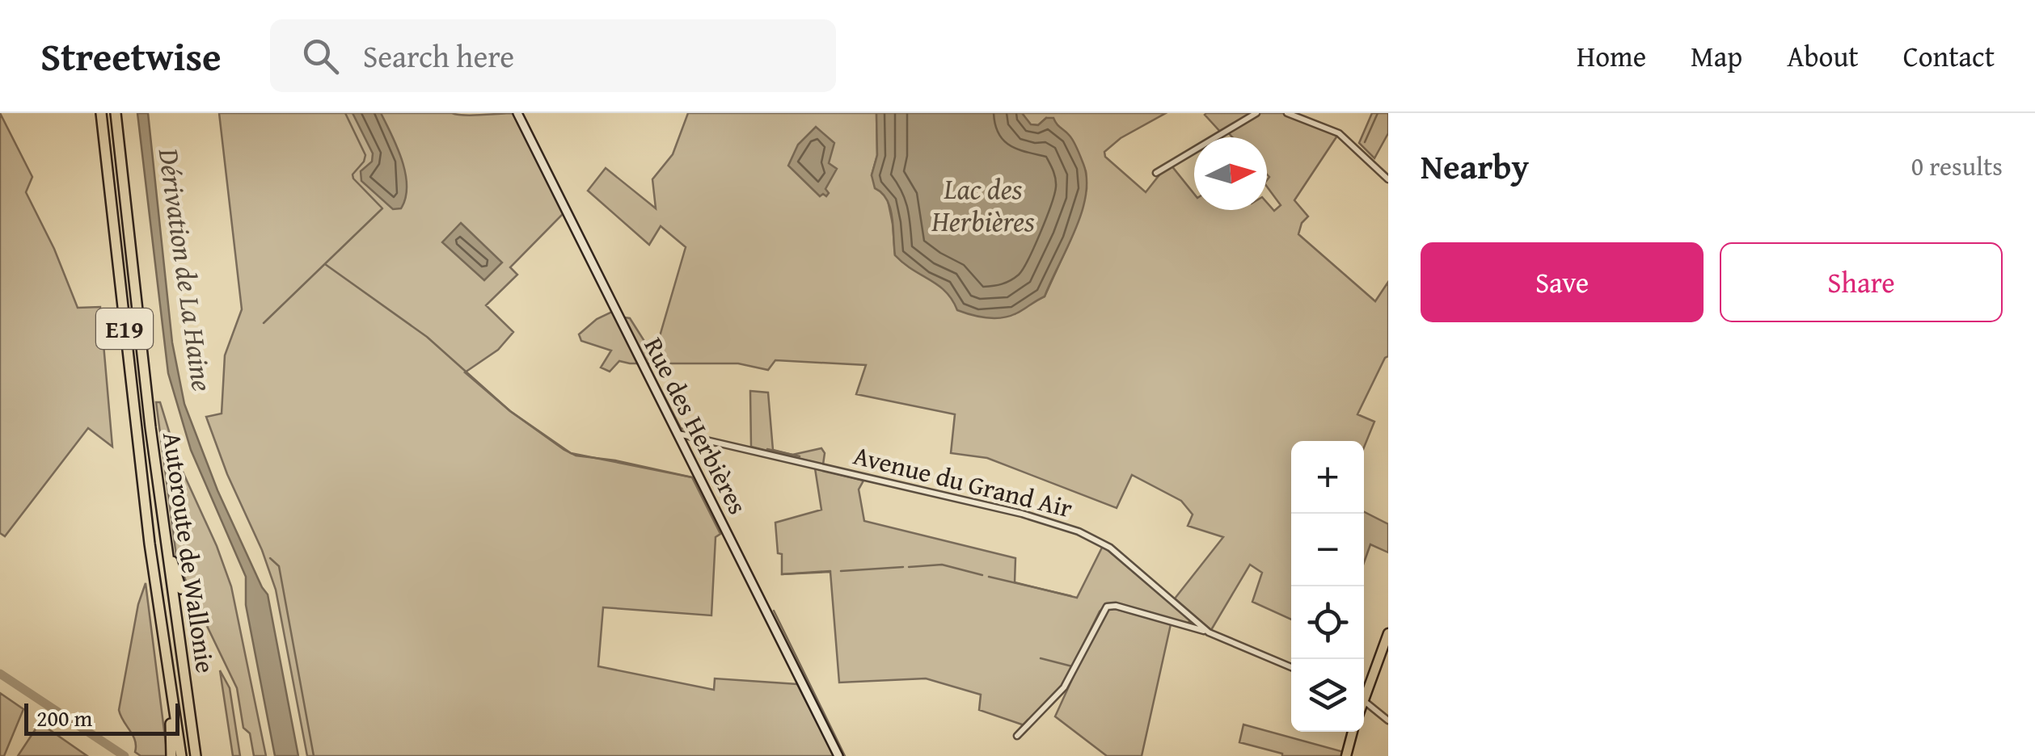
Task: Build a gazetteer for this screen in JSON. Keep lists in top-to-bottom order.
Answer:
{
  "streets": {
    "highway": ["E19", "Autoroute de Wallonie"],
    "street": ["Rue des Herbières", "Avenue du Grand Air"]
  },
  "crossings": [
    ["Rue des Herbières", "Avenue du Grand Air"]
  ],
  "water": ["Lac des Herbières", "Dérivation de La Haine"],
  "scale_bar": "200 m",
  "north": "right",
  "page": {
    "header": "Streetwise",
    "search": "Search here",
    "nav": [
      "Home",
      "Map",
      "About",
      "Contact"
    ],
    "heading": ["Nearby", "0 results"],
    "buttons": ["Save", "Share"],
    "map_buttons": ["+", "−"],
    "scale": "200 m"
  }
}
